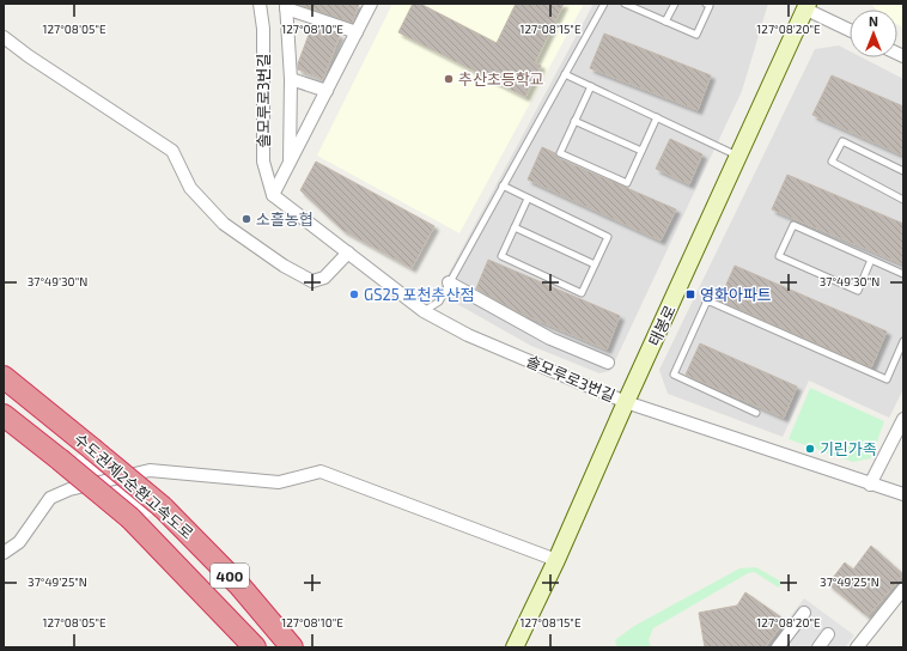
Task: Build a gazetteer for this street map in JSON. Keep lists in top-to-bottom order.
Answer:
{
  "streets": {
    "highway": ["수도권제2순환고속도로", "400"],
    "main road": ["태봉로"],
    "street": ["솔모루로3번길"]
  },
  "crossings": [
    ["솔모루로3번길", "태봉로"]
  ],
  "places": {
    "other": [
      "추산초등학교",
      "소흘농협",
      "GS25 포천추산점",
      "기린가족"
    ],
    "transit": ["영화아파트"]
  },
  "north": "top",
  "coordinates": [
    "127°08'05\"E",
    "127°08'10\"E",
    "127°08'15\"E",
    "127°08'20\"E",
    "37°49'30\"N",
    "37°49'25\"N"
  ]
}
